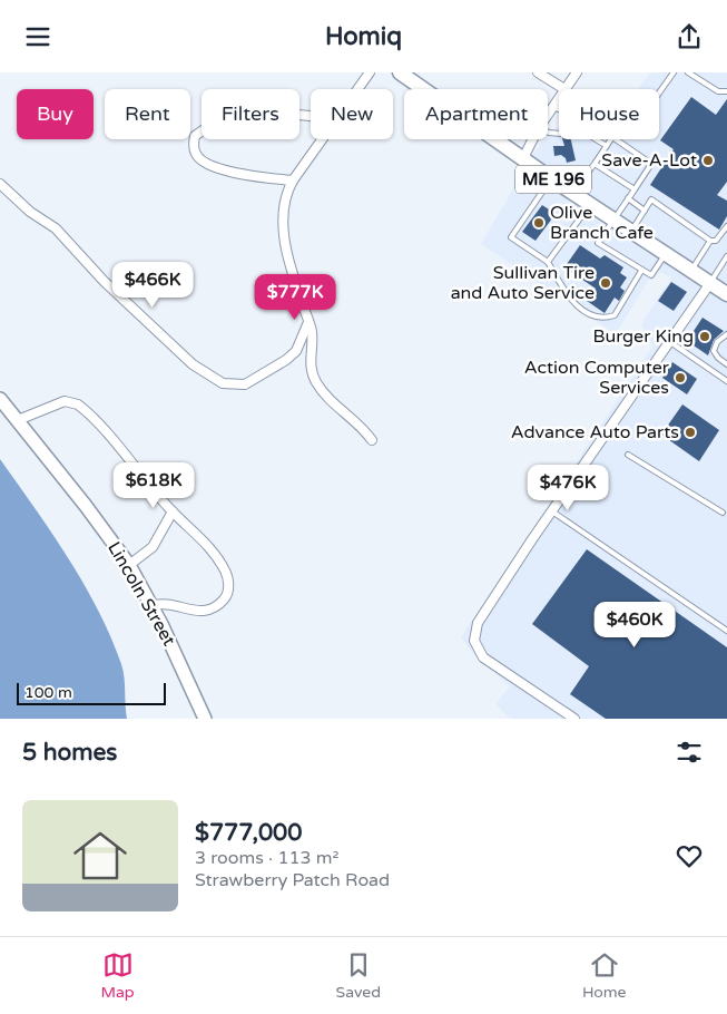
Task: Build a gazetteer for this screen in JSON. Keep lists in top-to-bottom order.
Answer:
{
  "streets": {
    "highway": ["ME 196"],
    "main road": ["Lincoln Street"]
  },
  "places": [
    "Save-A-Lot",
    "Olive Branch Cafe",
    "Sullivan Tire and Auto Service",
    "Burger King",
    "Action Computer Services",
    "Advance Auto Parts"
  ],
  "scale_bar": "100 m",
  "page": {
    "header": "Homiq",
    "chip": [
      "Buy",
      "Rent",
      "Filters",
      "New",
      "Apartment",
      "House"
    ],
    "price": [
      "$466K",
      "$777K",
      "$618K",
      "$476K",
      "$460K"
    ],
    "scale": "100 m",
    "heading": "5 homes",
    "list": [
      {
        "name": "$777,000",
        "note": "3 rooms · 113 m² · Strawberry Patch Road"
      }
    ],
    "tabs": ["Map", "Saved", "Home"]
  }
}
